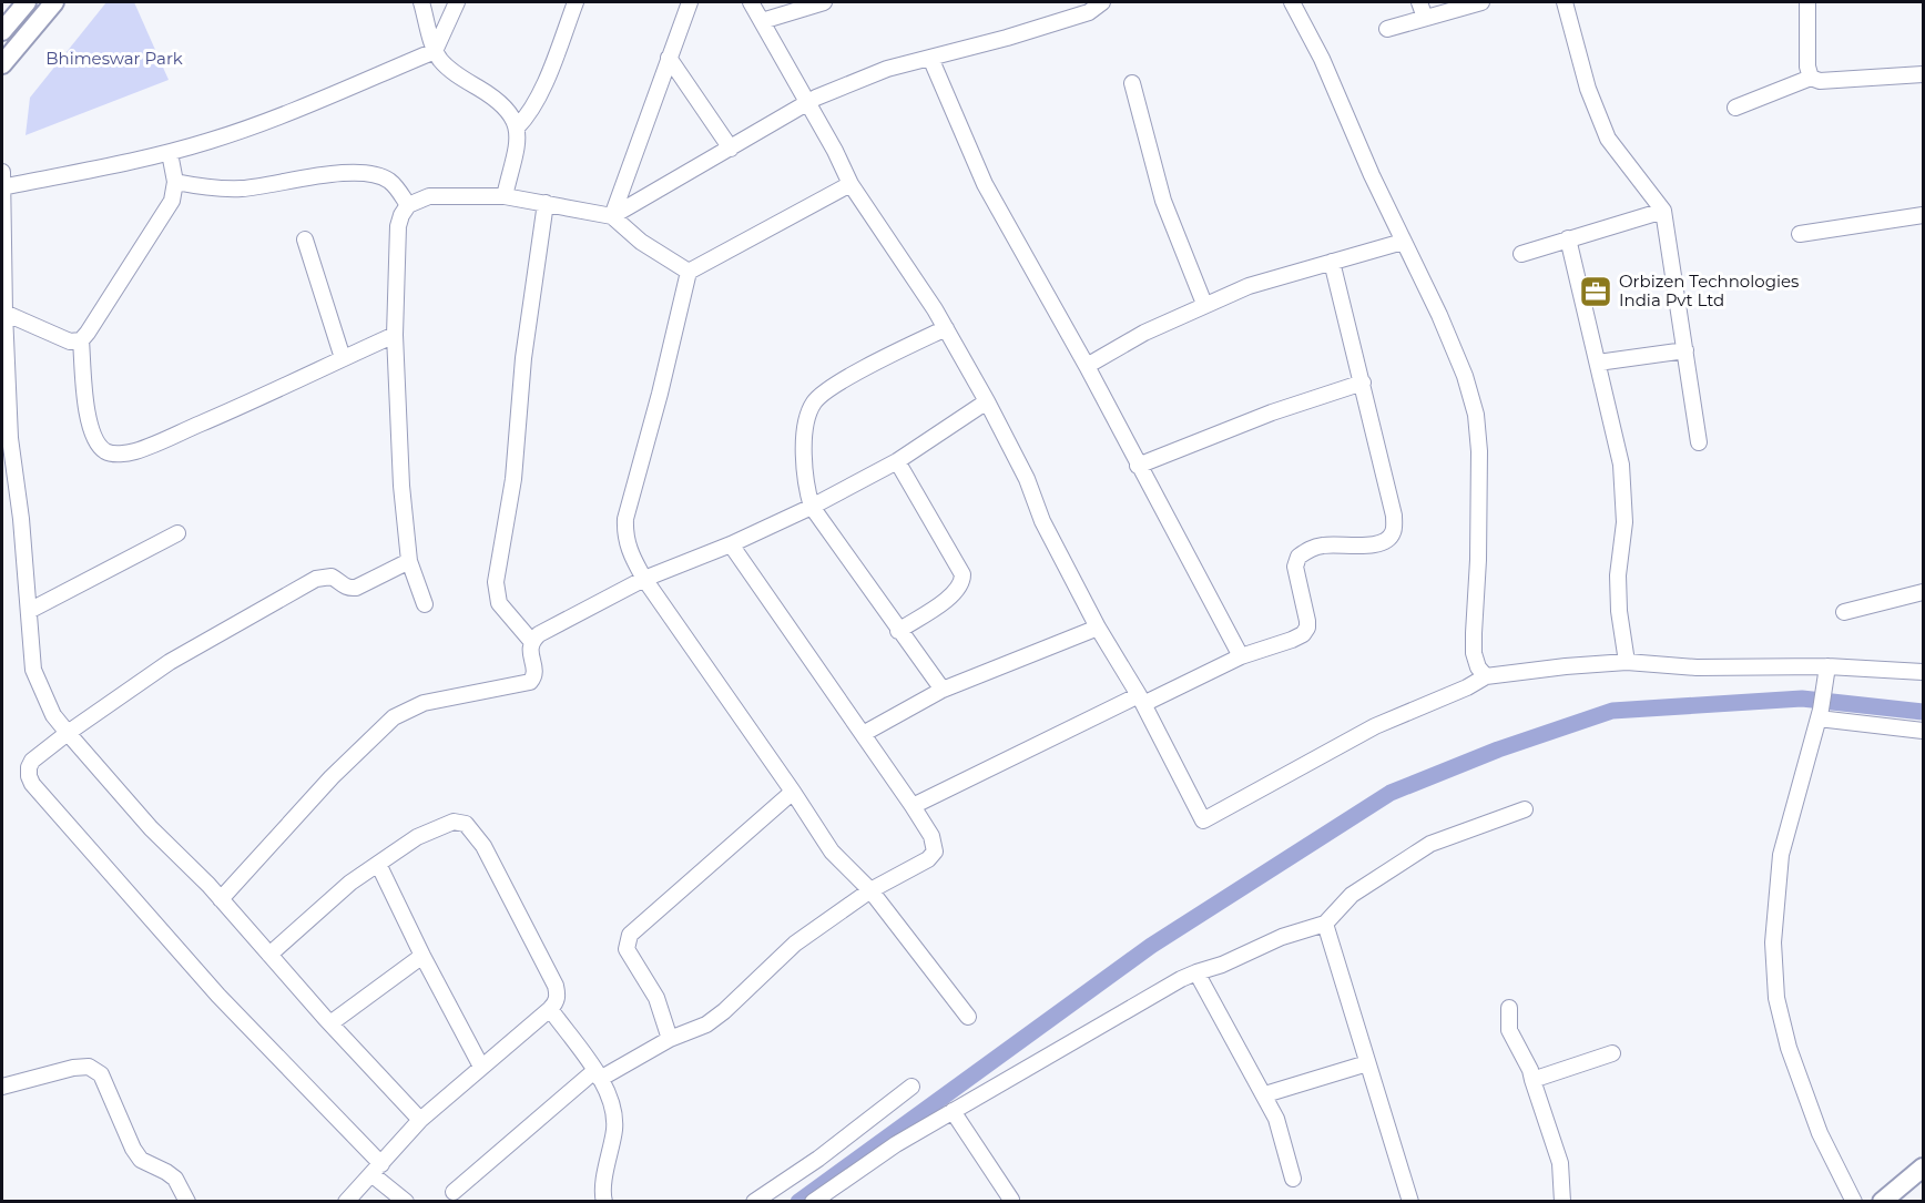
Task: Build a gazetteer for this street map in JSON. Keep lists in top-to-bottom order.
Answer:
{
  "parks": ["Bhimeswar Park"],
  "places": {
    "office": ["Orbizen Technologies India Pvt Ltd"]
  }
}
